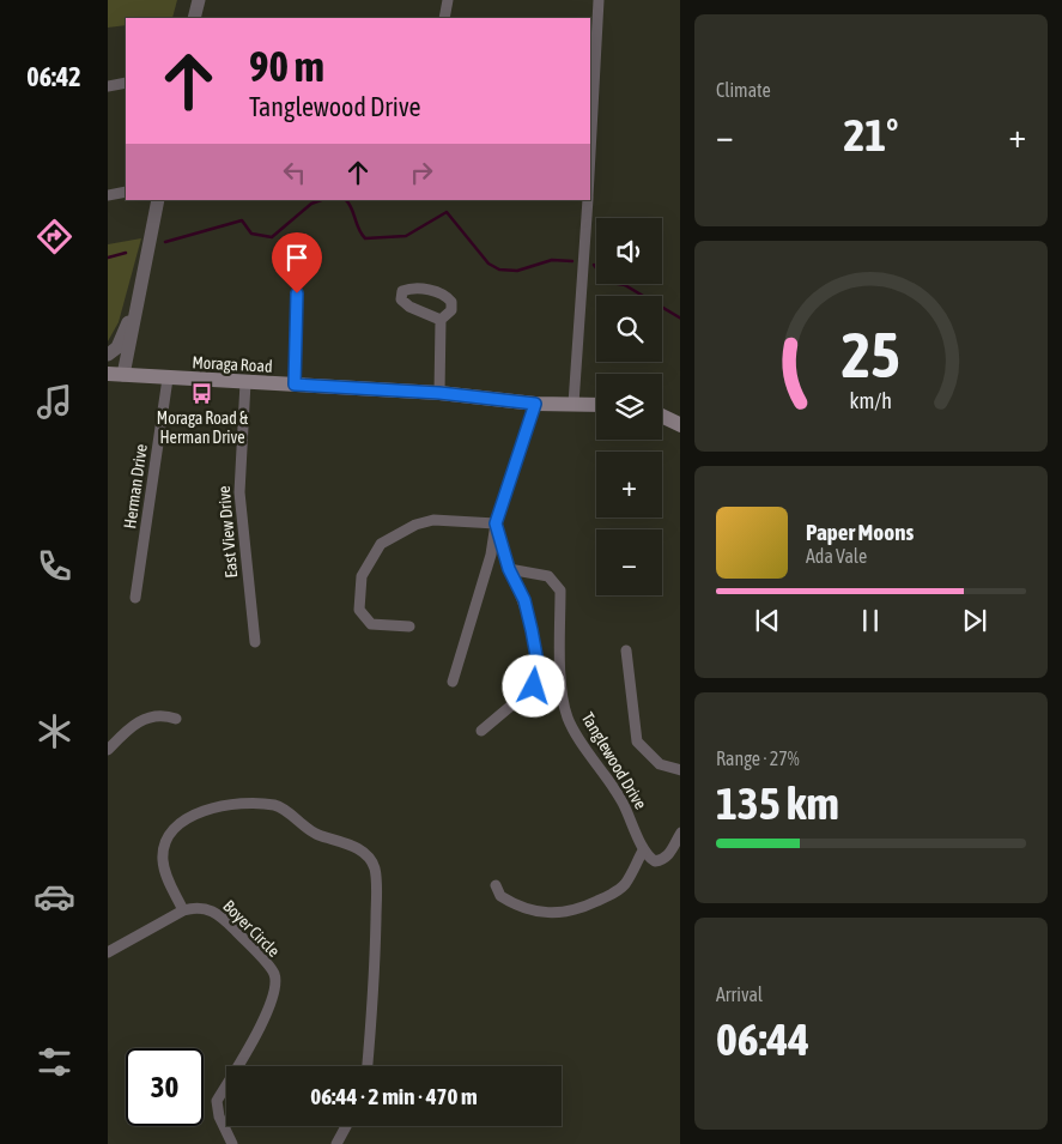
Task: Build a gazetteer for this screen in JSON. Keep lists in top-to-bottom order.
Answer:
{
  "streets": {
    "main road": ["Moraga Road"],
    "street": [
      "Herman Drive",
      "East View Drive",
      "Tanglewood Drive",
      "Boyer Circle"
    ]
  },
  "crossings": [
    ["Moraga Road", "Herman Drive"],
    ["Moraga Road", "East View Drive"]
  ],
  "places": {
    "bus stop": ["Moraga Road & Herman Drive"]
  },
  "page": {
    "tabs": "06:42",
    "tile": [
      "Climate",
      ["Range · 27%", "135 km"],
      ["Arrival", "06:44"]
    ],
    "turn": ["90 m", "Tanglewood Drive"],
    "heat": ["−", "21°", "+"],
    "map_buttons": ["+", "−"],
    "song": ["Paper Moons", "Ada Vale"],
    "limit": "30",
    "trip": "06:44 · 2 min · 470 m",
    "gauge": ["25", "km/h"]
  }
}
